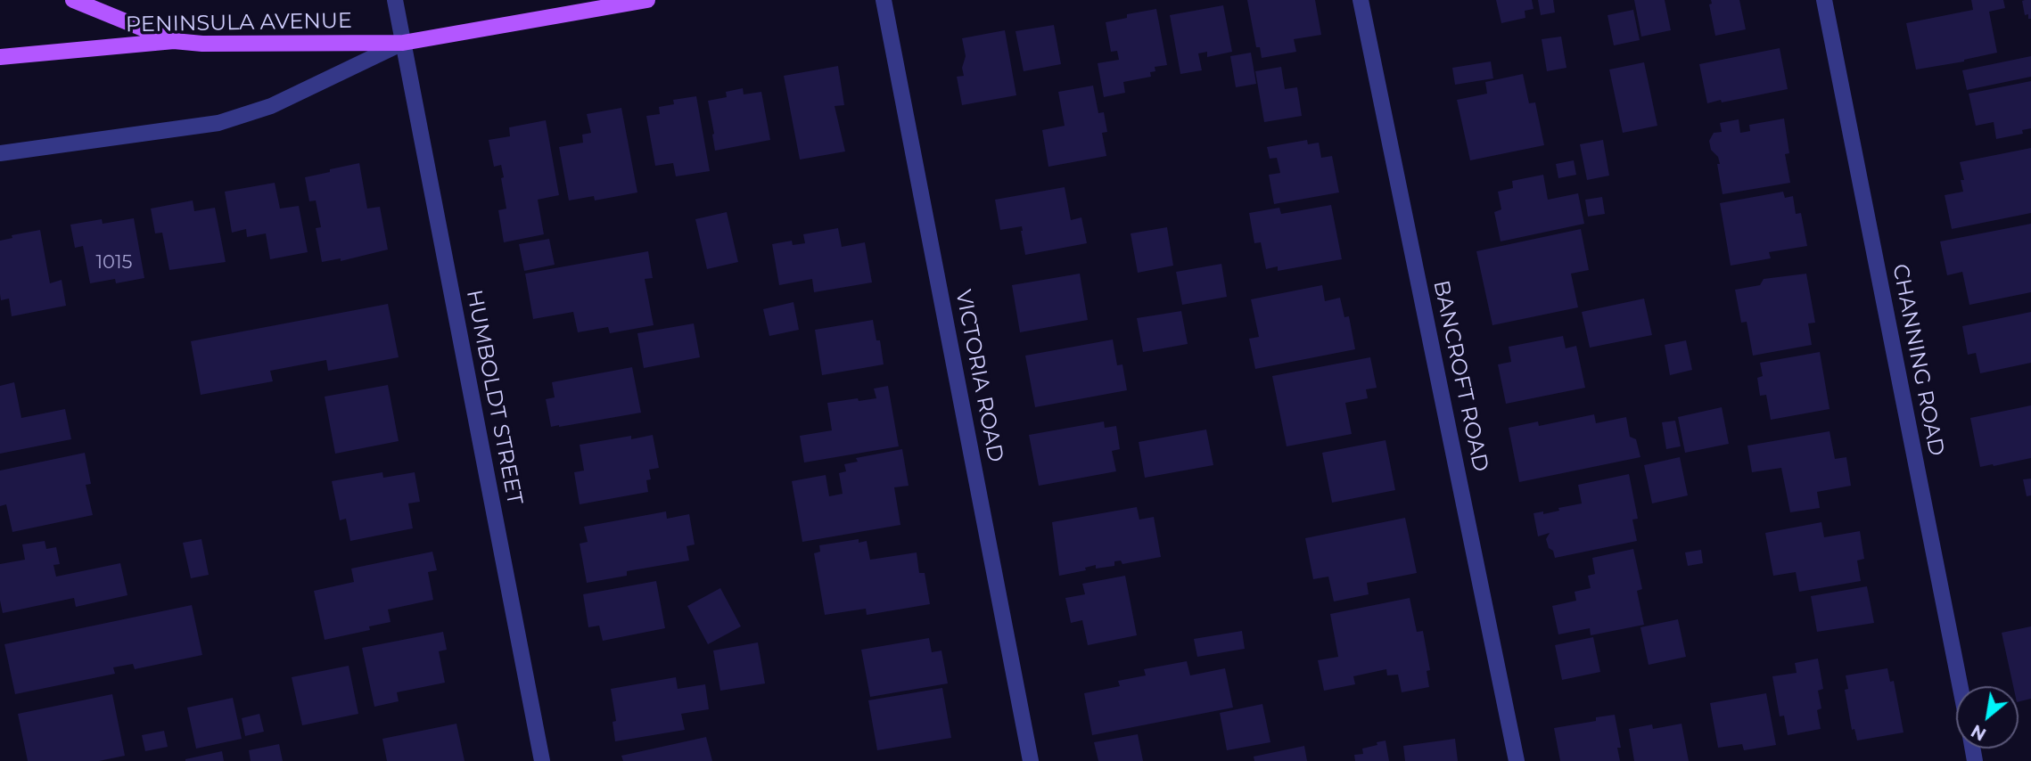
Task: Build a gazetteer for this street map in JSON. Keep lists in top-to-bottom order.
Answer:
{
  "streets": {
    "main road": ["PENINSULA AVENUE"],
    "street": [
      "CHANNING ROAD",
      "VICTORIA ROAD",
      "BANCROFT ROAD",
      "HUMBOLDT STREET"
    ]
  },
  "crossings": [
    ["PENINSULA AVENUE", "HUMBOLDT STREET"]
  ],
  "house_numbers": ["1015"],
  "north": "bottom left"
}
